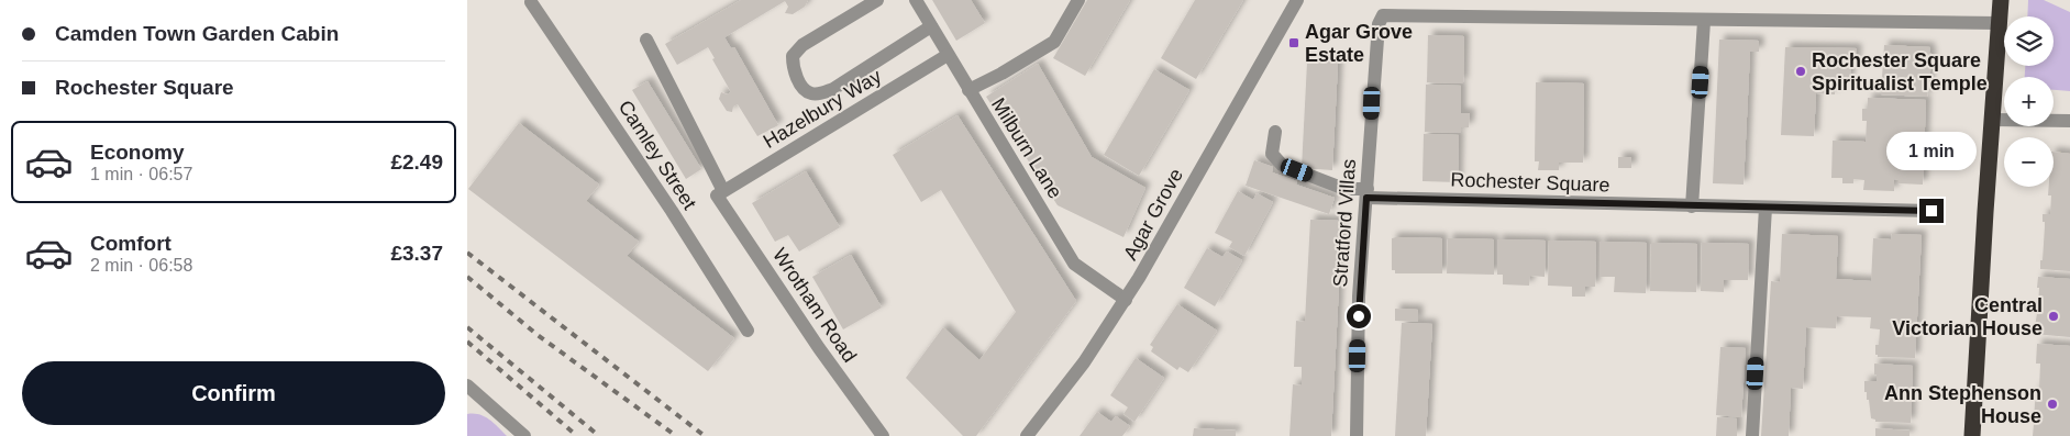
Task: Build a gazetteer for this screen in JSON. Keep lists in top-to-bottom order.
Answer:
{
  "streets": {
    "street": [
      "Hazelbury Way",
      "Milburn Lane",
      "Camley Street",
      "Rochester Square",
      "Agar Grove",
      "Stratford Villas",
      "Wrotham Road"
    ]
  },
  "crossings": [
    ["Hazelbury Way", "Milburn Lane"],
    ["Hazelbury Way", "Wrotham Road"],
    ["Milburn Lane", "Agar Grove"],
    ["Rochester Square", "Stratford Villas"]
  ],
  "places": {
    "transit": ["Agar Grove Estate"],
    "other": ["Rochester Square Spiritualist Temple", "Central Victorian House", "Ann Stephenson House"]
  },
  "page": {
    "banner": ["Camden Town Garden Cabin", "Rochester Square"],
    "map_buttons": ["+", "−"],
    "list": [
      {
        "name": "Economy",
        "note": "1 min · 06:57",
        "value": "£2.49"
      },
      {
        "name": "Comfort",
        "note": "2 min · 06:58",
        "value": "£3.37"
      }
    ],
    "bubble": "1 min",
    "buttons": "Confirm"
  }
}
